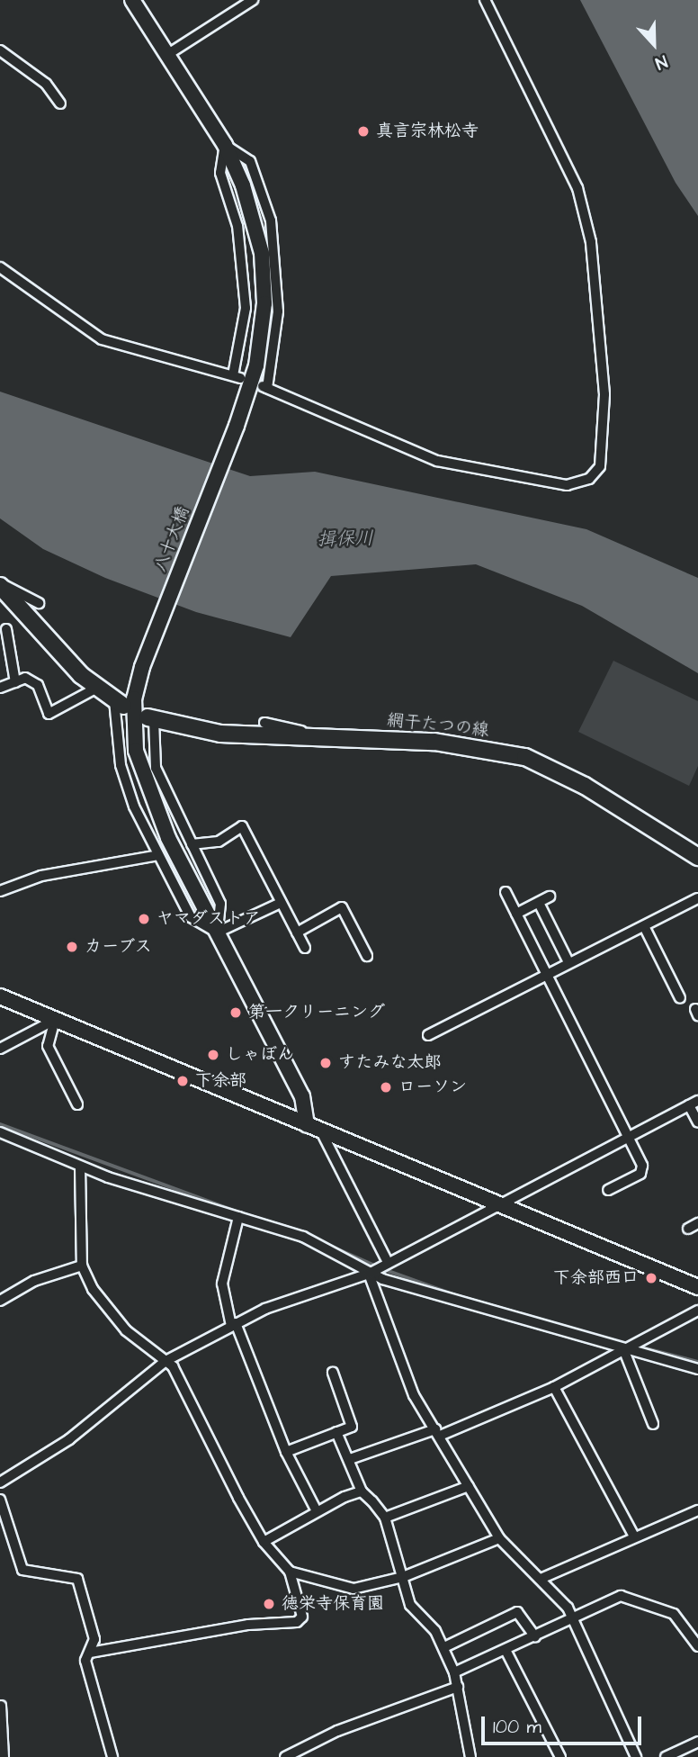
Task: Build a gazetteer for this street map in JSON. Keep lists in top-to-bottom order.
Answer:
{
  "streets": {
    "main road": ["網干たつの線"],
    "street": ["八十大橋"]
  },
  "water": ["揖保川"],
  "places": [
    "真言宗林松寺",
    "ヤマダストア",
    "カーブス",
    "第一クリーニング",
    "しゃぼん",
    "すたみな太郎",
    "下余部",
    "ローソン",
    "下余部西口",
    "徳栄寺保育園"
  ],
  "scale_bar": "100 m",
  "north": "bottom"
}
